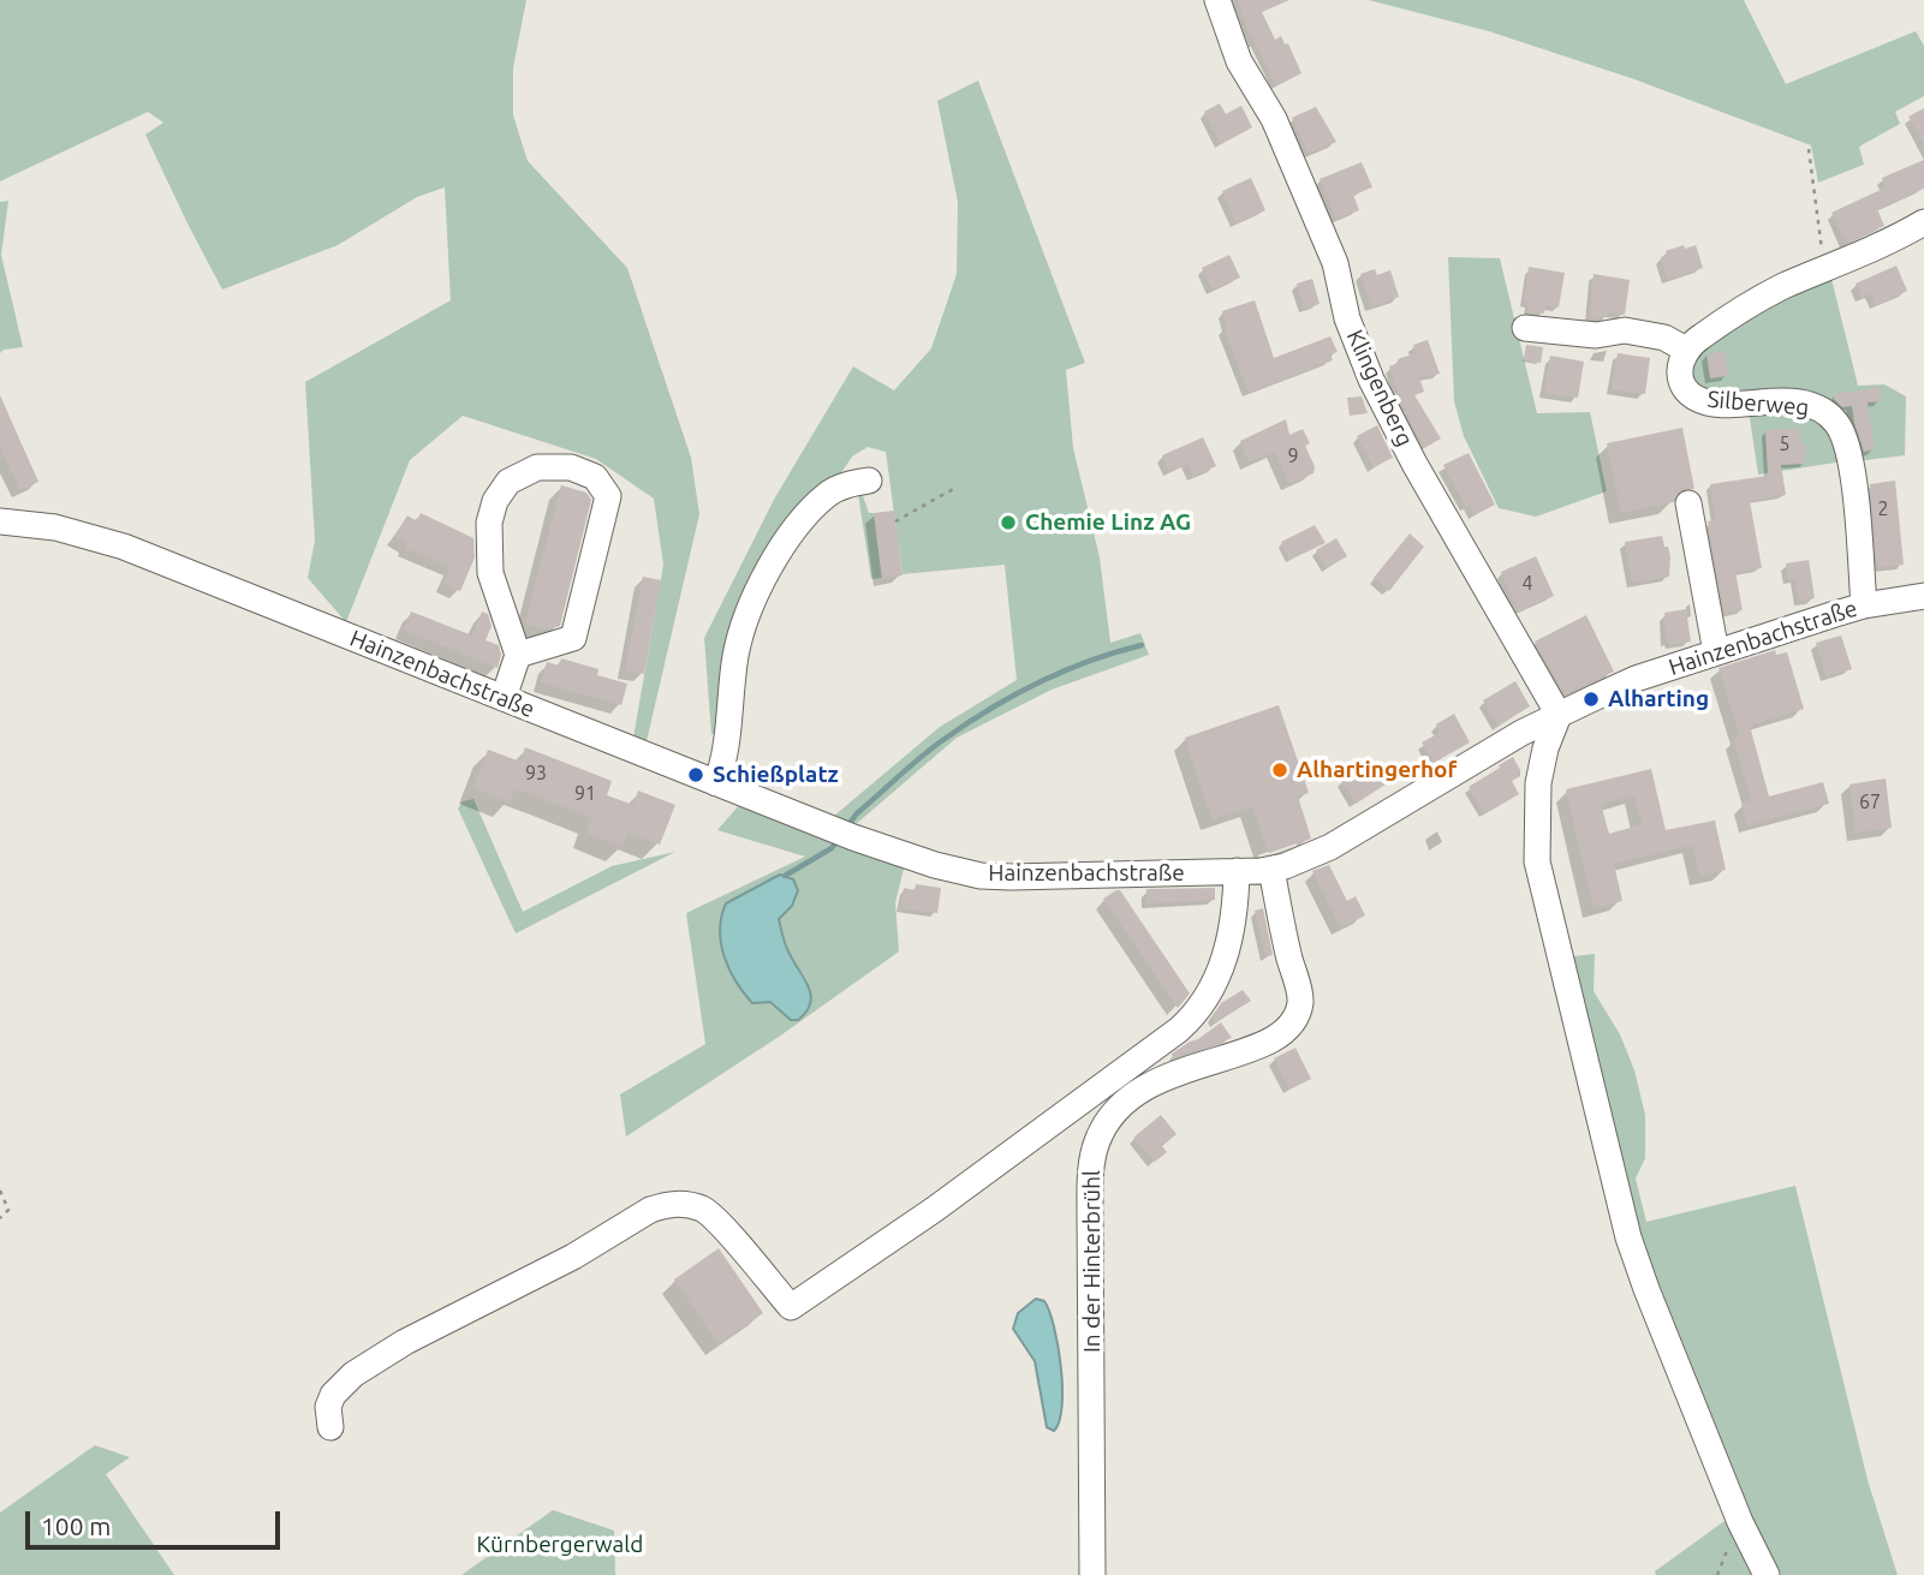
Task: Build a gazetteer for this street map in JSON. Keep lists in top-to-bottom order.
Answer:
{
  "streets": {
    "street": [
      "Klingenberg",
      "Silberweg",
      "Hainzenbachstraße",
      "In der Hinterbrühl"
    ]
  },
  "crossings": [
    ["Klingenberg", "Hainzenbachstraße"],
    ["Silberweg", "Hainzenbachstraße"],
    ["Hainzenbachstraße", "In der Hinterbrühl"]
  ],
  "parks": ["Kürnbergerwald"],
  "places": [
    "Chemie Linz AG",
    "Alharting",
    "Alhartingerhof",
    "Schießplatz"
  ],
  "house_numbers": [
    "5",
    "9",
    "2",
    "4",
    "93",
    "91",
    "67"
  ],
  "scale_bar": "100 m"
}
